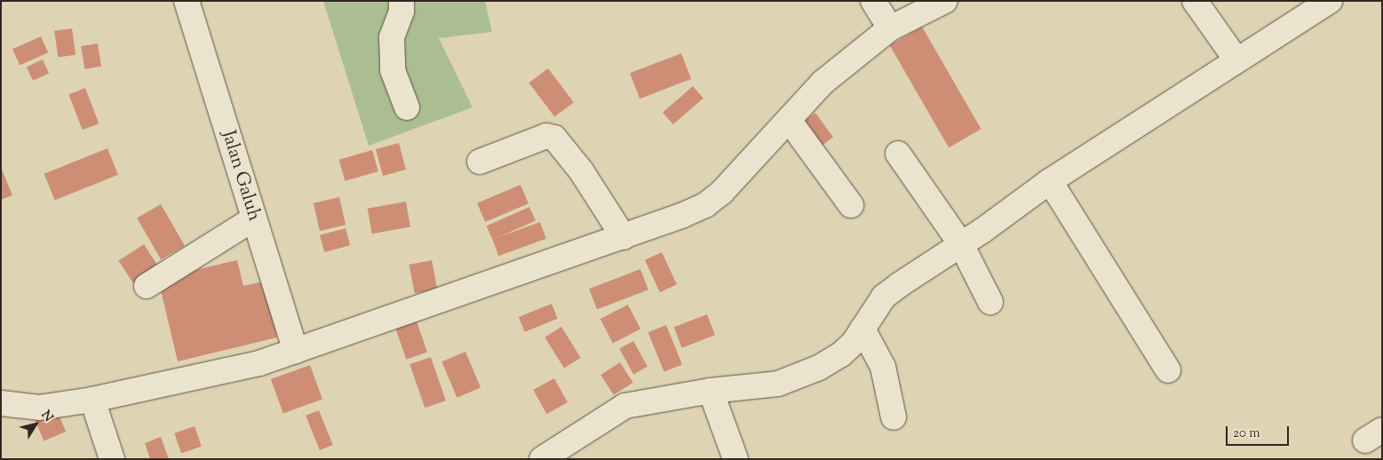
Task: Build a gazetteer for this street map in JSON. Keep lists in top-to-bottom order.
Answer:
{
  "streets": {
    "street": ["Jalan Galuh"]
  },
  "scale_bar": "20 m",
  "north": "top right"
}
